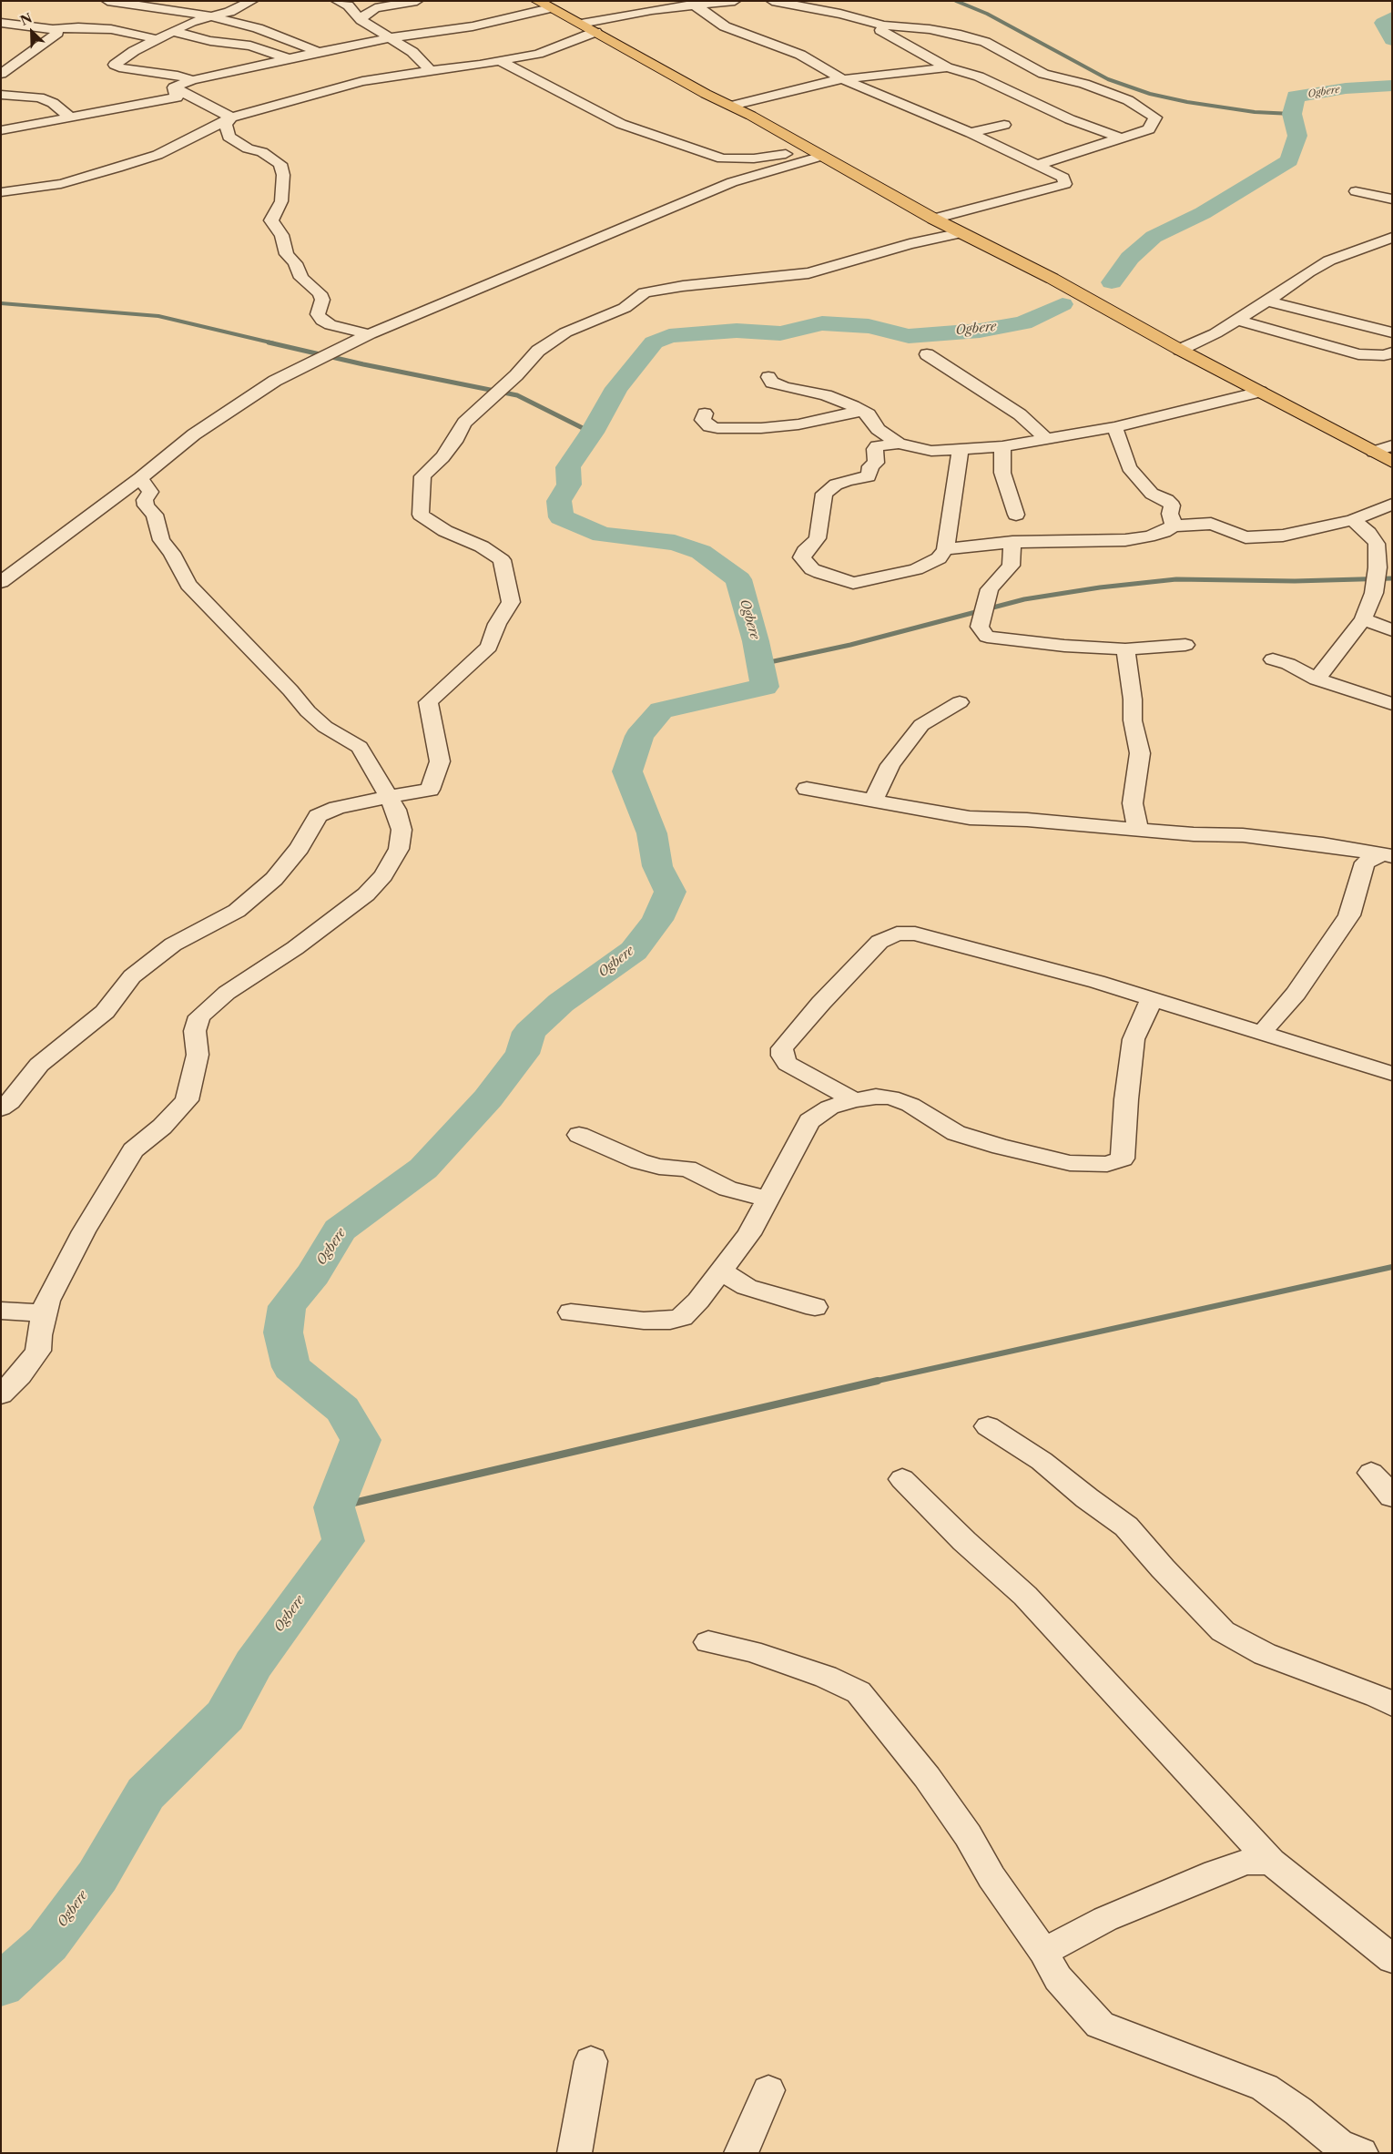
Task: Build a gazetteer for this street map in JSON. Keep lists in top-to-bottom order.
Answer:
{
  "water": ["Ogbere"],
  "north": "top left"
}
